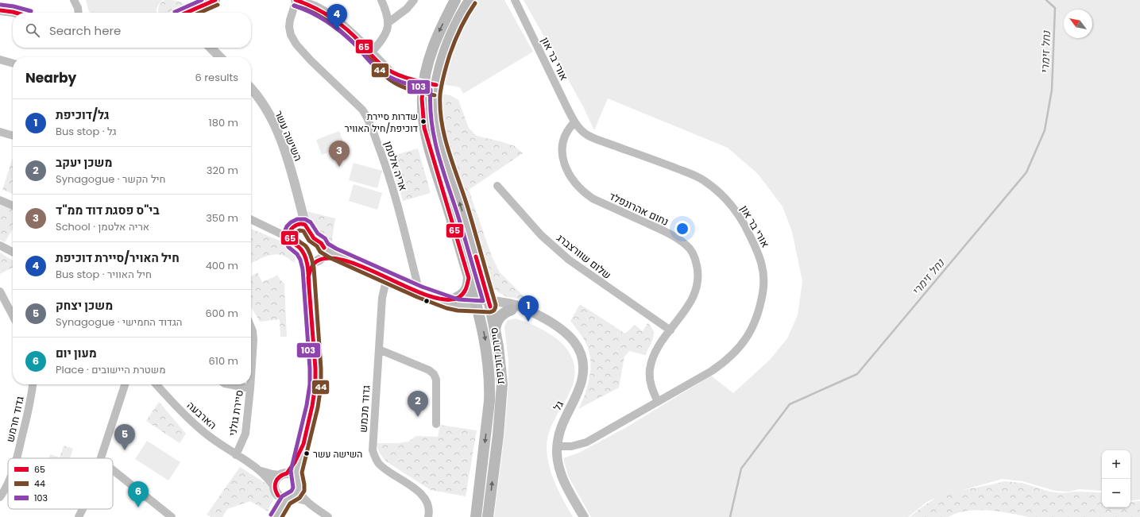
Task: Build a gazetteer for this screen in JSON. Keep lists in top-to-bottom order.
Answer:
{
  "streets": {
    "main road": ["סיירת דוכיפת"],
    "street": [
      "אורי בר און",
      "השישה עשר",
      "אריה אלטמן",
      "נחום אהרונפלד",
      "שלום שוורצברג",
      "גל",
      "גדוד מכמש",
      "סיירת גולני",
      "הארבעה",
      "גדוד חרמש"
    ]
  },
  "crossings": [
    ["אורי בר און", "נחום אהרונפלד"],
    ["אורי בר און", "גל"],
    ["נחום אהרונפלד", "שלום שוורצברג"],
    ["סיירת דוכיפת", "גל"],
    ["סיירת גולני", "הארבעה"]
  ],
  "water": ["נחל זימרי"],
  "places": ["שדרות סיירת דוכיפת/חיל האוויר", "השישה עשר"],
  "lines": ["transit line 65", "transit line 103", "transit line 44"],
  "legend": ["65", "44", "103"],
  "north": "top left",
  "page": {
    "pins": [
      "4",
      "3",
      "1",
      "2",
      "5",
      "6"
    ],
    "search": "Search here",
    "heading": ["Nearby", "6 results"],
    "list": [
      {
        "mark": "1",
        "name": "גל/דוכיפת",
        "note": "Bus stop · גל",
        "value": "180 m"
      },
      {
        "mark": "2",
        "name": "משכן יעקב",
        "note": "Synagogue · חיל הקשר",
        "value": "320 m"
      },
      {
        "mark": "3",
        "name": "בי\"ס פסגת דוד ממ\"ד",
        "note": "School · אריה אלטמן",
        "value": "350 m"
      },
      {
        "mark": "4",
        "name": "חיל האויר/סיירת דוכיפת",
        "note": "Bus stop · חיל האוויר",
        "value": "400 m"
      },
      {
        "mark": "5",
        "name": "משכן יצחק",
        "note": "Synagogue · הגדוד החמישי",
        "value": "600 m"
      },
      {
        "mark": "6",
        "name": "מעון יום",
        "note": "Place · משטרת היישובים",
        "value": "610 m"
      }
    ],
    "map_buttons": ["+", "−"]
  }
}
